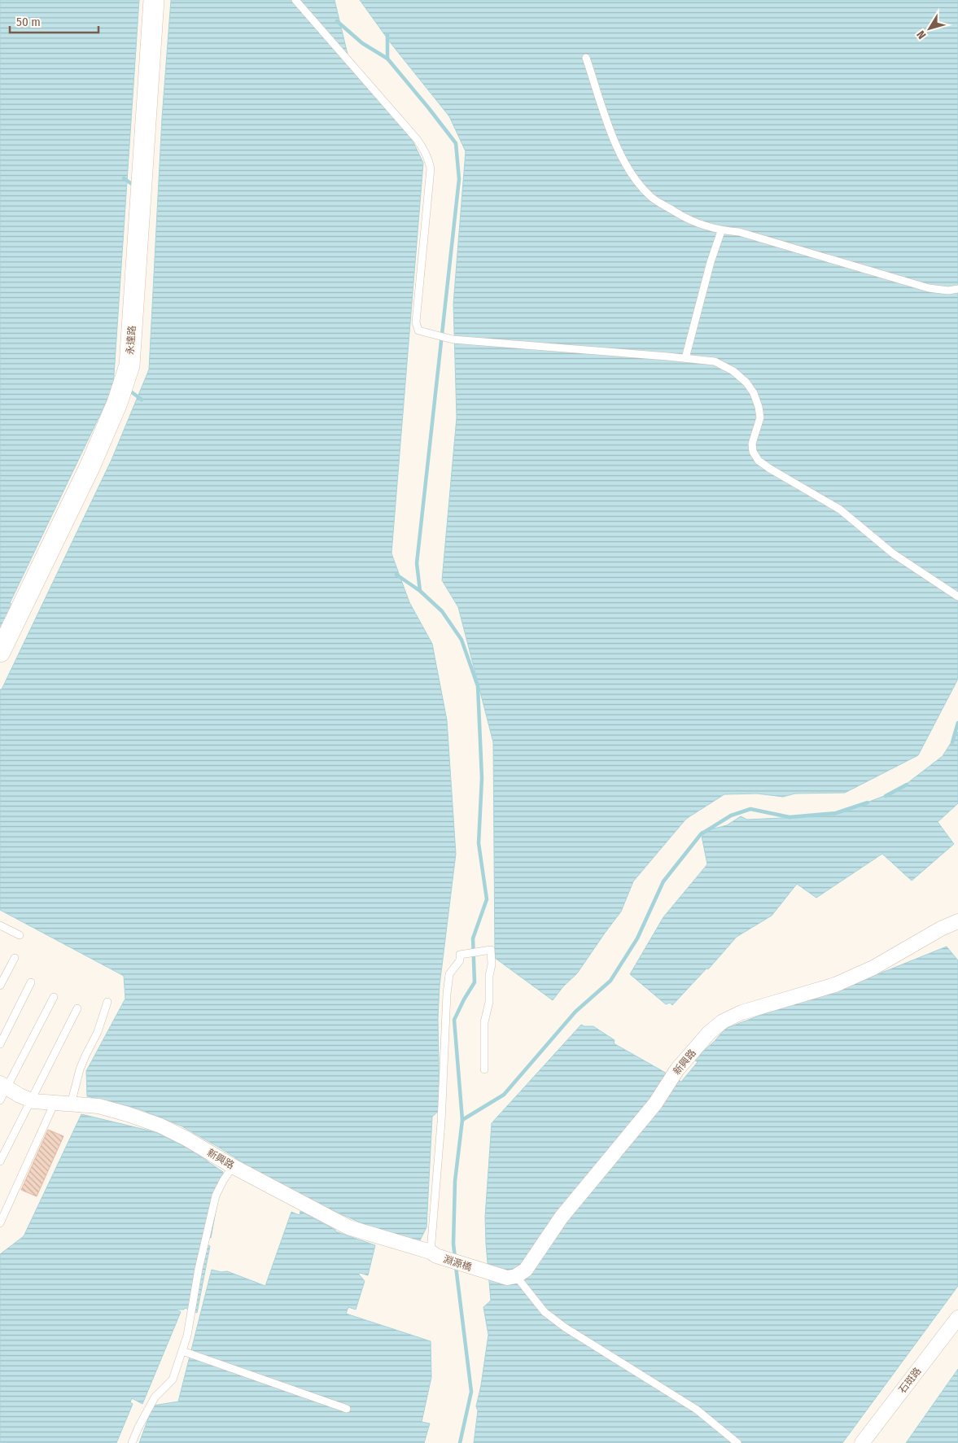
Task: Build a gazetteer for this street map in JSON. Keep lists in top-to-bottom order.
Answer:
{
  "streets": {
    "street": [
      "永達路",
      "新興路",
      "淵源橋",
      "石斑路"
    ]
  },
  "crossings": [
    ["新興路", "淵源橋"]
  ],
  "scale_bar": "50 m",
  "north": "bottom left"
}
